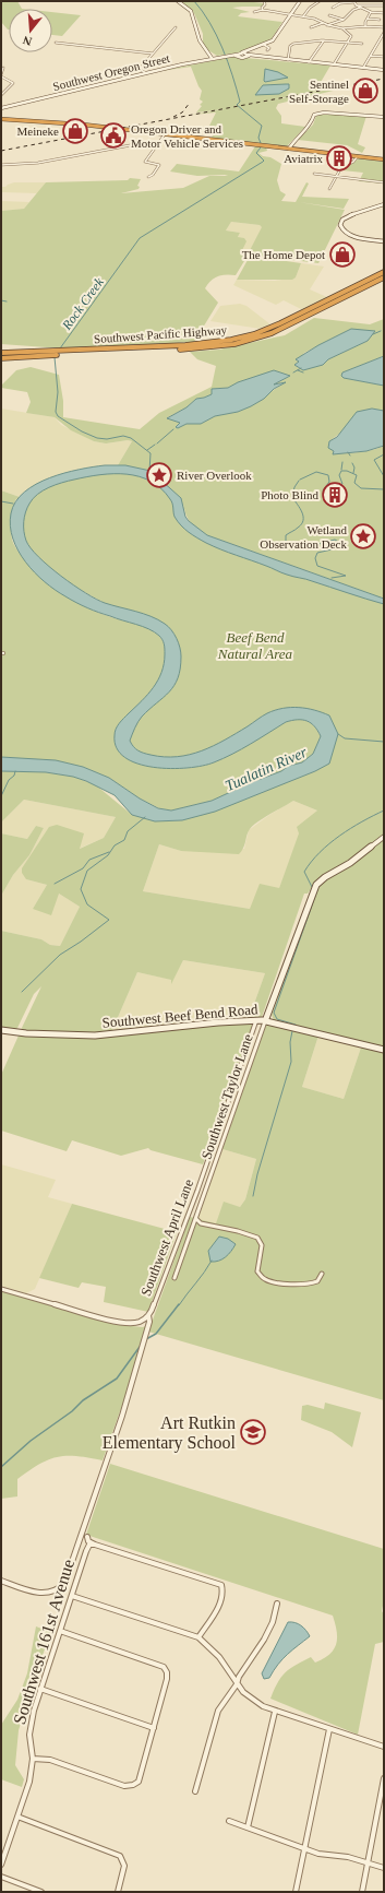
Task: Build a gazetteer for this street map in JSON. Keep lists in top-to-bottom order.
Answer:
{
  "streets": {
    "highway": ["Southwest Pacific Highway"],
    "main road": ["Southwest Oregon Street", "Southwest Beef Bend Road"],
    "street": ["Southwest Taylor Lane", "Southwest April Lane", "Southwest 161st Avenue"]
  },
  "crossings": [
    ["Southwest Beef Bend Road", "Southwest Taylor Lane"],
    ["Southwest Beef Bend Road", "Southwest April Lane"]
  ],
  "water": ["Rock Creek", "Tualatin River"],
  "parks": ["Beef Bend Natural Area"],
  "places": {
    "shop": ["Sentinel Self-Storage", "Meineke", "The Home Depot"],
    "public building": ["Oregon Driver and Motor Vehicle Services"],
    "building": ["Aviatrix", "Photo Blind"],
    "place": ["River Overlook", "Wetland Observation Deck"],
    "school or university": ["Art Rutkin Elementary School"]
  },
  "north": "bottom"
}
